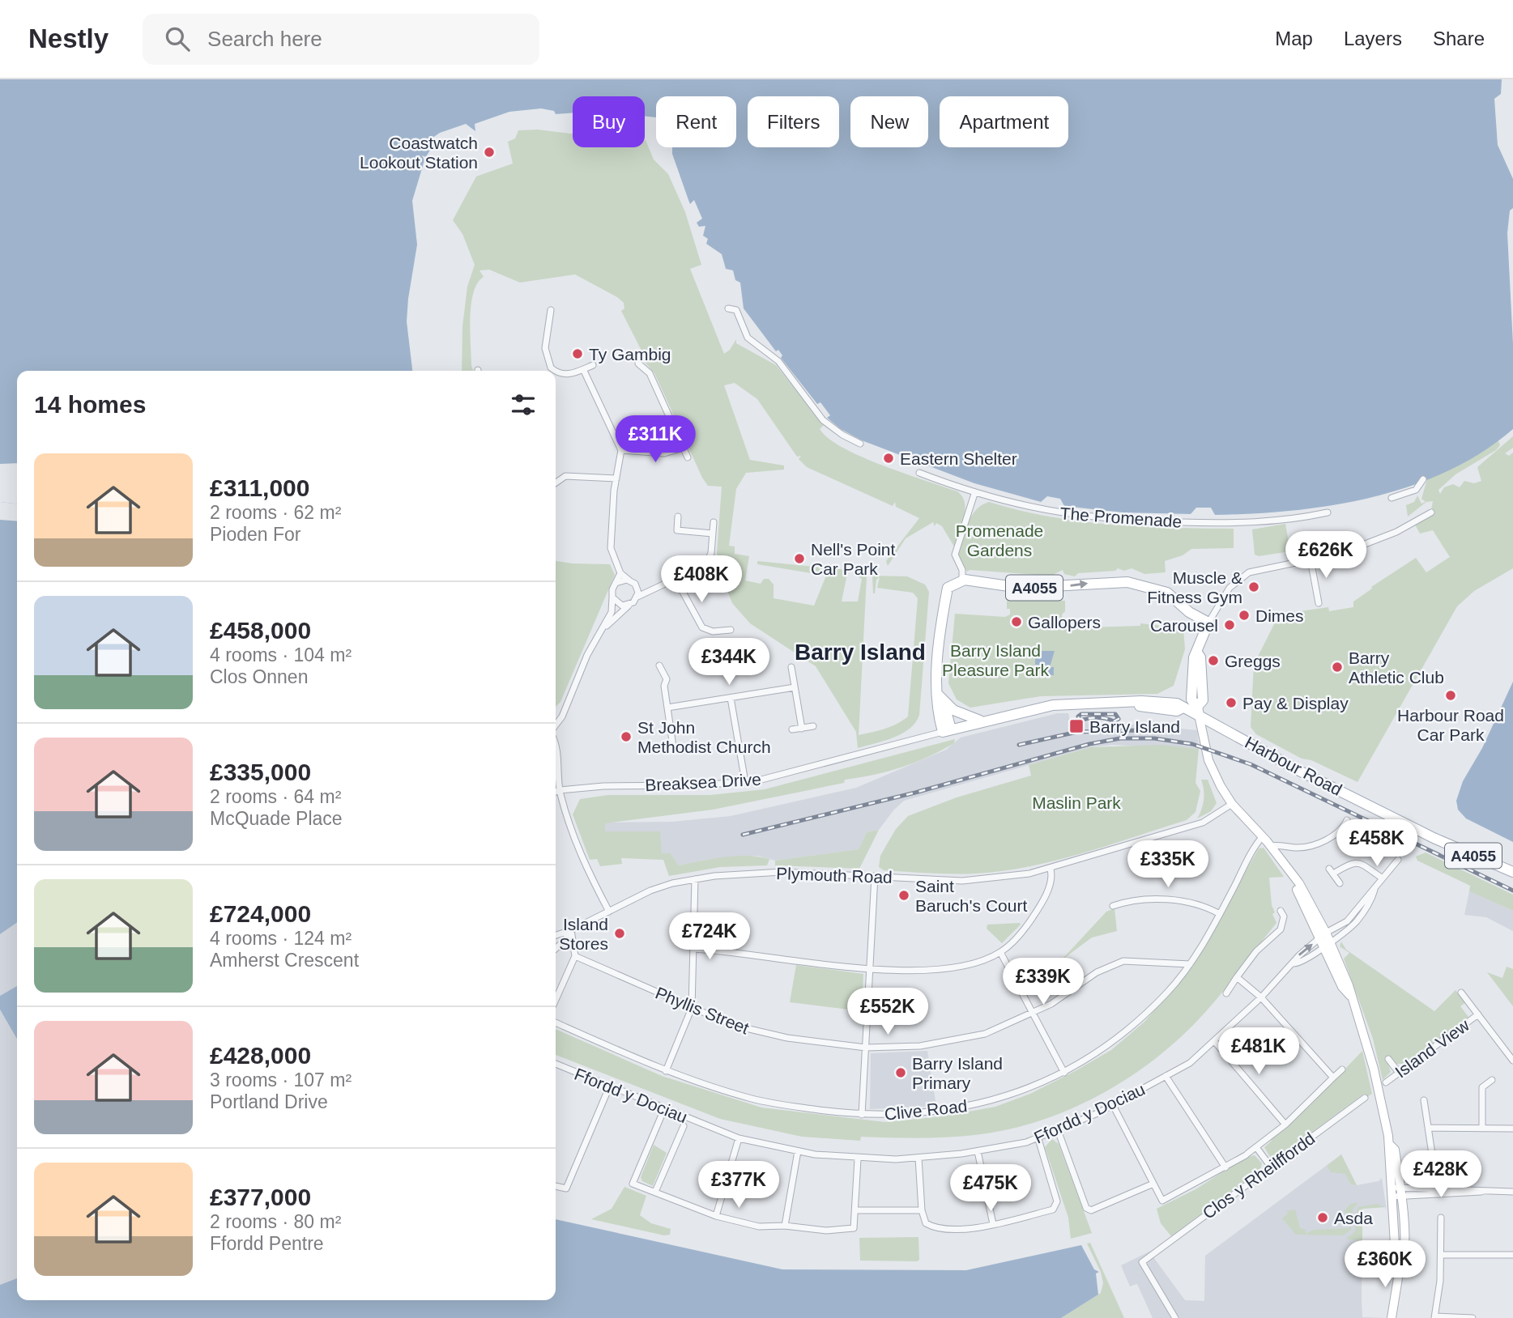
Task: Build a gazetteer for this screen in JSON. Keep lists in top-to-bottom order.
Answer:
{
  "streets": {
    "main road": ["A4055", "Harbour Road"],
    "street": [
      "The Promenade",
      "Breaksea Drive",
      "Plymouth Road",
      "Phyllis Street",
      "Island View",
      "Ffordd y Dociau",
      "Clive Road",
      "Clos y Rheilffordd"
    ]
  },
  "crossings": [
    ["A4055", "Harbour Road"],
    ["A4055", "Breaksea Drive"],
    ["Phyllis Street", "Clive Road"]
  ],
  "districts": ["Barry Island"],
  "parks": ["Promenade Gardens", "Barry Island Pleasure Park", "Maslin Park"],
  "places": {
    "other": [
      "Coastwatch Lookout Station",
      "Ty Gambig",
      "Eastern Shelter",
      "Nell's Point Car Park",
      "Muscle & Fitness Gym",
      "Dimes",
      "Gallopers",
      "Carousel",
      "Greggs",
      "Barry Athletic Club",
      "Harbour Road Car Park",
      "Pay & Display",
      "St John Methodist Church",
      "Saint Baruch's Court",
      "Island Stores",
      "Barry Island Primary",
      "Asda"
    ],
    "transit": ["Barry Island"]
  },
  "page": {
    "header": "Nestly",
    "search": "Search here",
    "nav": ["Map", "Layers", "Share"],
    "chip": [
      "Buy",
      "Rent",
      "Filters",
      "New",
      "Apartment"
    ],
    "heading": "14 homes",
    "price": [
      "£311K",
      "£626K",
      "£408K",
      "£344K",
      "£458K",
      "£335K",
      "£724K",
      "£339K",
      "£552K",
      "£481K",
      "£428K",
      "£377K",
      "£475K",
      "£360K"
    ],
    "list": [
      {
        "name": "£311,000",
        "note": "2 rooms · 62 m² · Pioden For"
      },
      {
        "name": "£458,000",
        "note": "4 rooms · 104 m² · Clos Onnen"
      },
      {
        "name": "£335,000",
        "note": "2 rooms · 64 m² · McQuade Place"
      },
      {
        "name": "£724,000",
        "note": "4 rooms · 124 m² · Amherst Crescent"
      },
      {
        "name": "£428,000",
        "note": "3 rooms · 107 m² · Portland Drive"
      },
      {
        "name": "£377,000",
        "note": "2 rooms · 80 m² · Ffordd Pentre"
      }
    ]
  }
}
